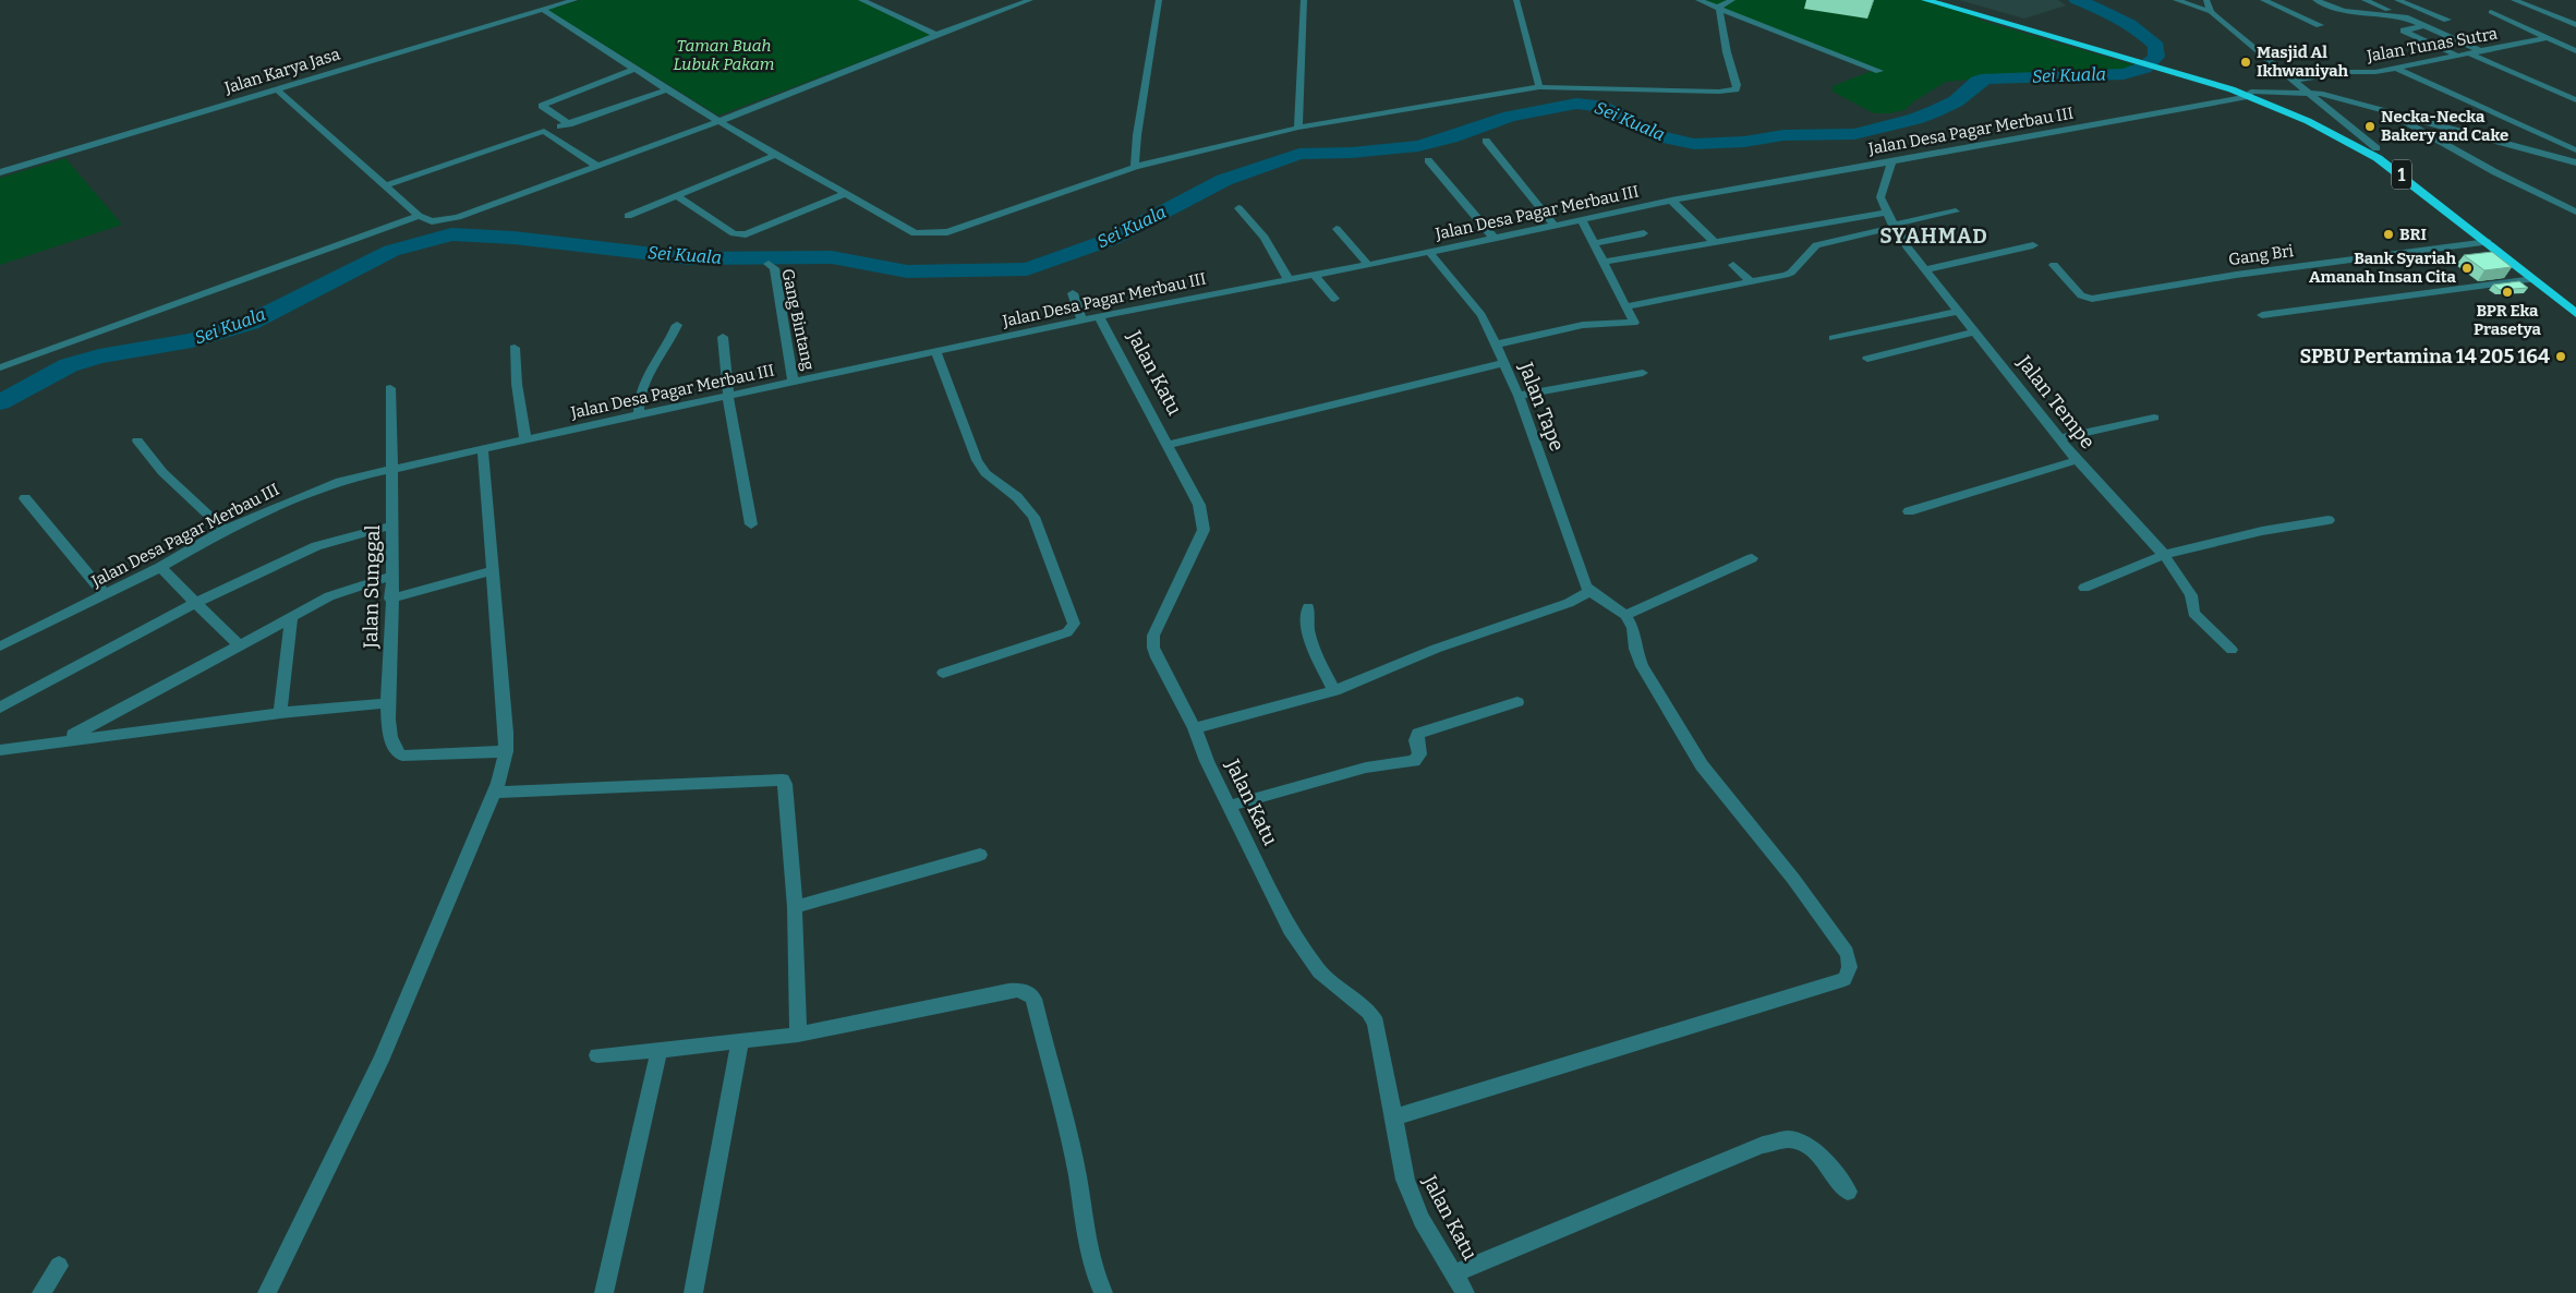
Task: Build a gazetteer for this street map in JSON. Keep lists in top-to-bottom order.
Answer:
{
  "streets": {
    "highway": ["1"],
    "street": [
      "Jalan Tunas Sutra",
      "Jalan Karya Jasa",
      "Jalan Desa Pagar Merbau III",
      "Gang Bri",
      "Gang Bintang",
      "Jalan Katu",
      "Jalan Tempe",
      "Jalan Tape",
      "Jalan Sunggal"
    ]
  },
  "crossings": [
    ["Jalan Desa Pagar Merbau III", "1"],
    ["Jalan Desa Pagar Merbau III", "Gang Bintang"],
    ["Jalan Desa Pagar Merbau III", "Jalan Katu"],
    ["Jalan Desa Pagar Merbau III", "Jalan Tempe"],
    ["Jalan Desa Pagar Merbau III", "Jalan Tape"],
    ["Jalan Desa Pagar Merbau III", "Jalan Sunggal"],
    ["1", "Gang Bri"]
  ],
  "districts": ["SYAHMAD"],
  "water": ["Sei Kuala"],
  "parks": ["Taman Buah Lubuk Pakam"],
  "places": [
    "Masjid Al Ikhwaniyah",
    "Necka-Necka Bakery and Cake",
    "BRI",
    "Bank Syariah Amanah Insan Cita",
    "BPR Eka Prasetya",
    "SPBU Pertamina 14 205 164"
  ]
}
